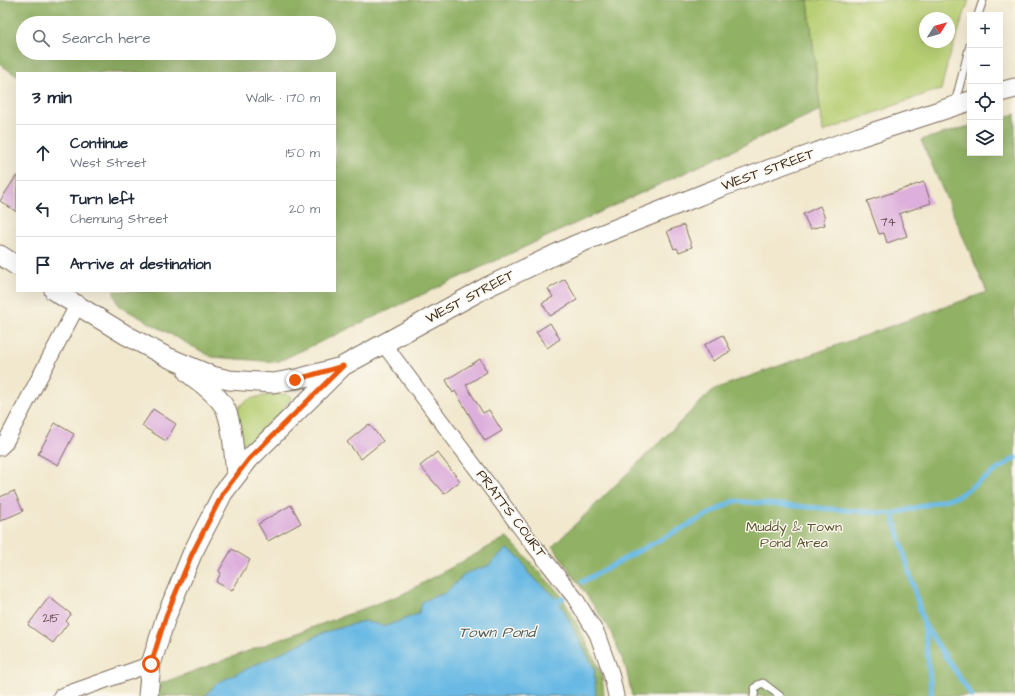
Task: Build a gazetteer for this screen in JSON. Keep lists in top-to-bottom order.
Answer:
{
  "streets": {
    "street": ["WEST STREET", "PRATTS COURT"]
  },
  "crossings": [
    ["WEST STREET", "PRATTS COURT"]
  ],
  "water": ["Town Pond"],
  "parks": ["Muddy & Town Pond Area"],
  "house_numbers": ["74", "215"],
  "north": "top right",
  "page": {
    "map_buttons": ["+", "−"],
    "search": "Search here",
    "heading": ["3 min", "Walk · 170 m"],
    "list": [
      ["Continue", "West Street", "150 m"],
      ["Turn left", "Chemung Street", "20 m"],
      "Arrive at destination"
    ]
  }
}
